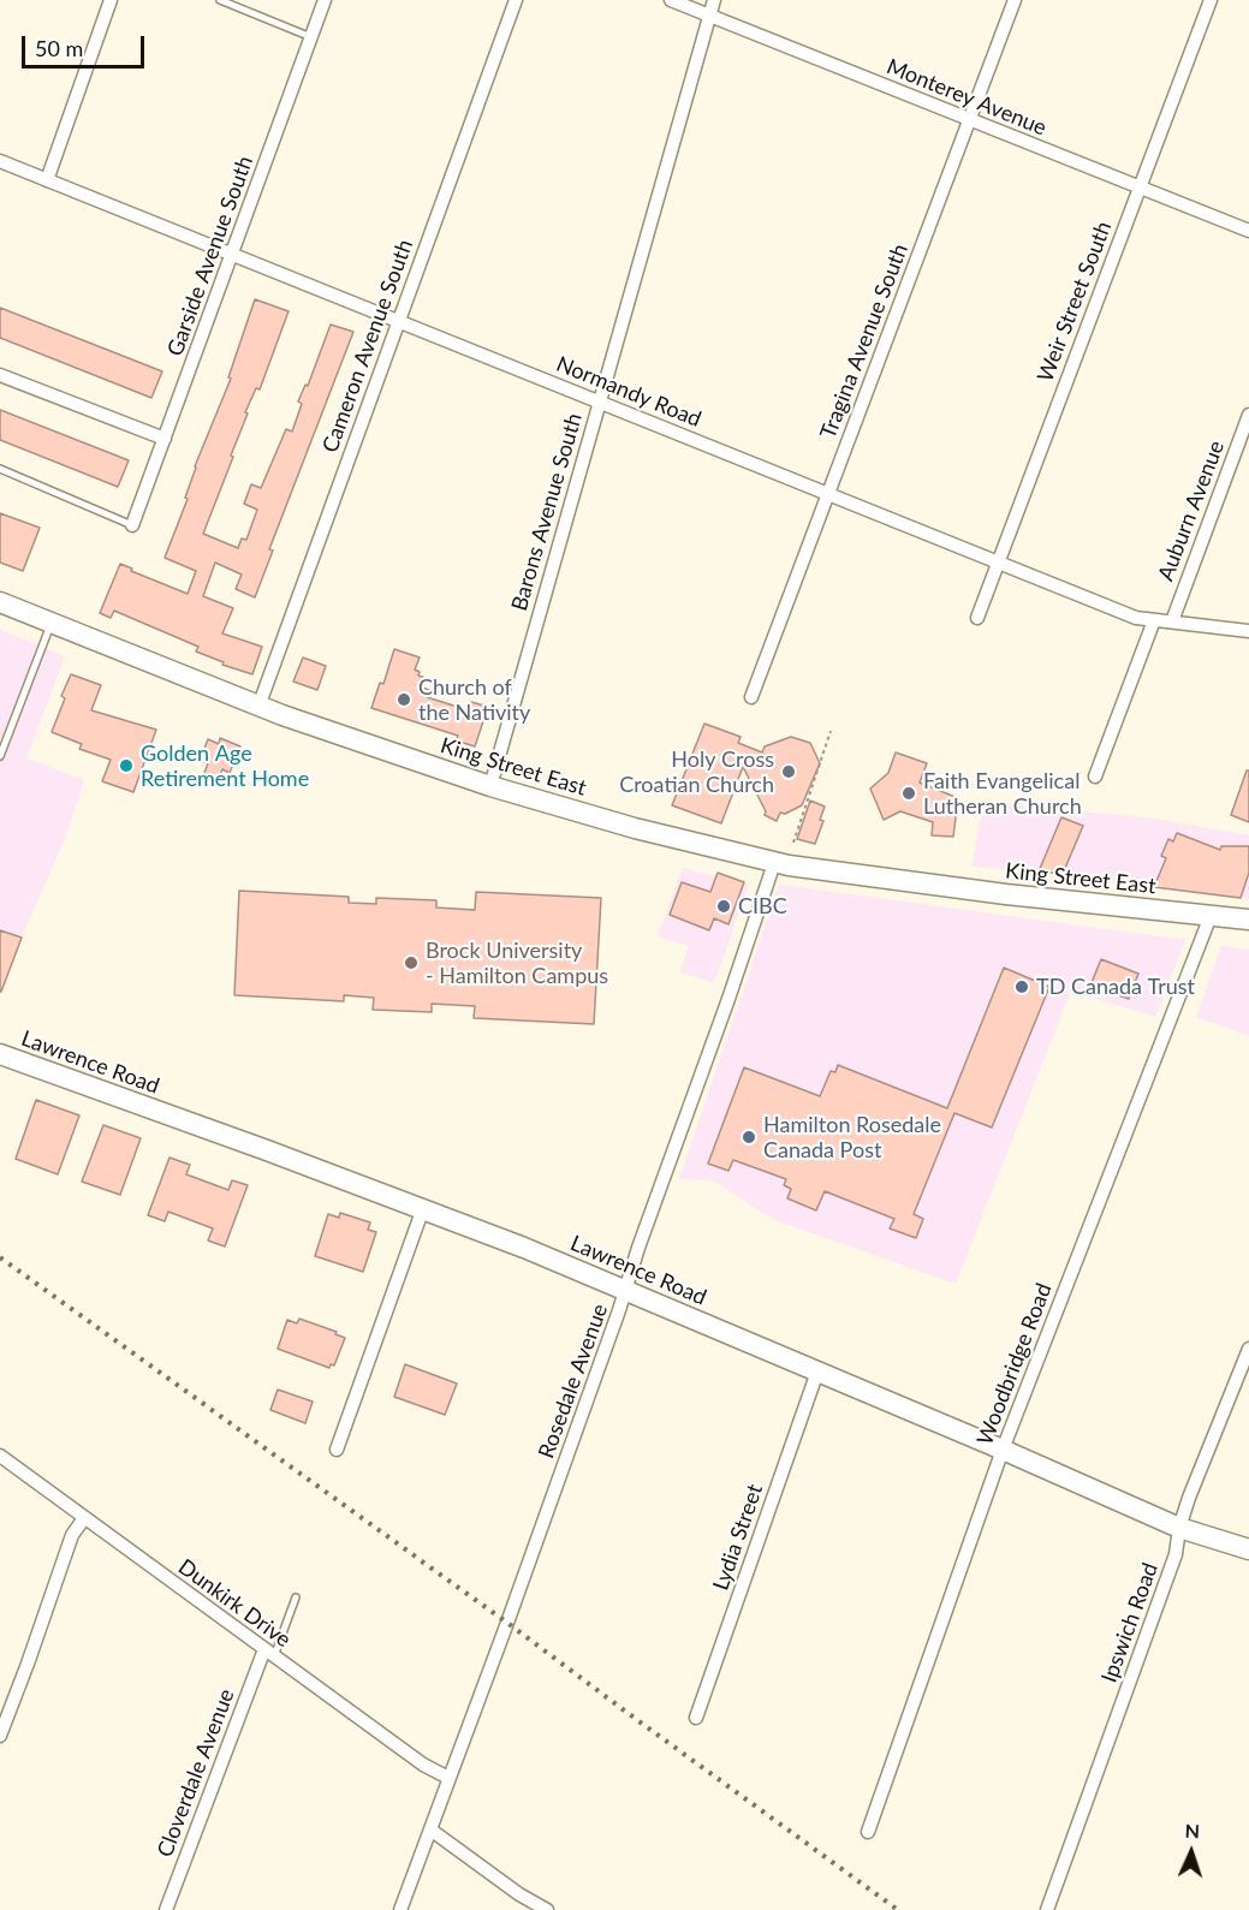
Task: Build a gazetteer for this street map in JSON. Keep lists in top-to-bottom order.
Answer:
{
  "streets": {
    "street": [
      "Monterey Avenue",
      "Garside Avenue South",
      "Weir Street South",
      "Tragina Avenue South",
      "Cameron Avenue South",
      "Normandy Road",
      "Auburn Avenue",
      "Barons Avenue South",
      "King Street East",
      "Lawrence Road",
      "Woodbridge Road",
      "Rosedale Avenue",
      "Lydia Street",
      "Dunkirk Drive",
      "Ipswich Road",
      "Cloverdale Avenue"
    ]
  },
  "crossings": [
    ["Monterey Avenue", "Weir Street South"],
    ["Monterey Avenue", "Tragina Avenue South"],
    ["Monterey Avenue", "Barons Avenue South"],
    ["Garside Avenue South", "Normandy Road"],
    ["Weir Street South", "Normandy Road"],
    ["Tragina Avenue South", "Normandy Road"],
    ["Cameron Avenue South", "Normandy Road"],
    ["Cameron Avenue South", "King Street East"],
    ["Normandy Road", "Auburn Avenue"],
    ["Normandy Road", "Barons Avenue South"],
    ["Barons Avenue South", "King Street East"],
    ["King Street East", "Woodbridge Road"],
    ["King Street East", "Rosedale Avenue"],
    ["Lawrence Road", "Woodbridge Road"],
    ["Lawrence Road", "Rosedale Avenue"],
    ["Lawrence Road", "Lydia Street"],
    ["Lawrence Road", "Ipswich Road"],
    ["Rosedale Avenue", "Dunkirk Drive"],
    ["Dunkirk Drive", "Cloverdale Avenue"]
  ],
  "places": [
    "Church of the Nativity",
    "Golden Age Retirement Home",
    "Holy Cross Croatian Church",
    "Faith Evangelical Lutheran Church",
    "CIBC",
    "Brock University - Hamilton Campus",
    "TD Canada Trust",
    "Hamilton Rosedale Canada Post"
  ],
  "scale_bar": "50 m",
  "north": "top"
}
